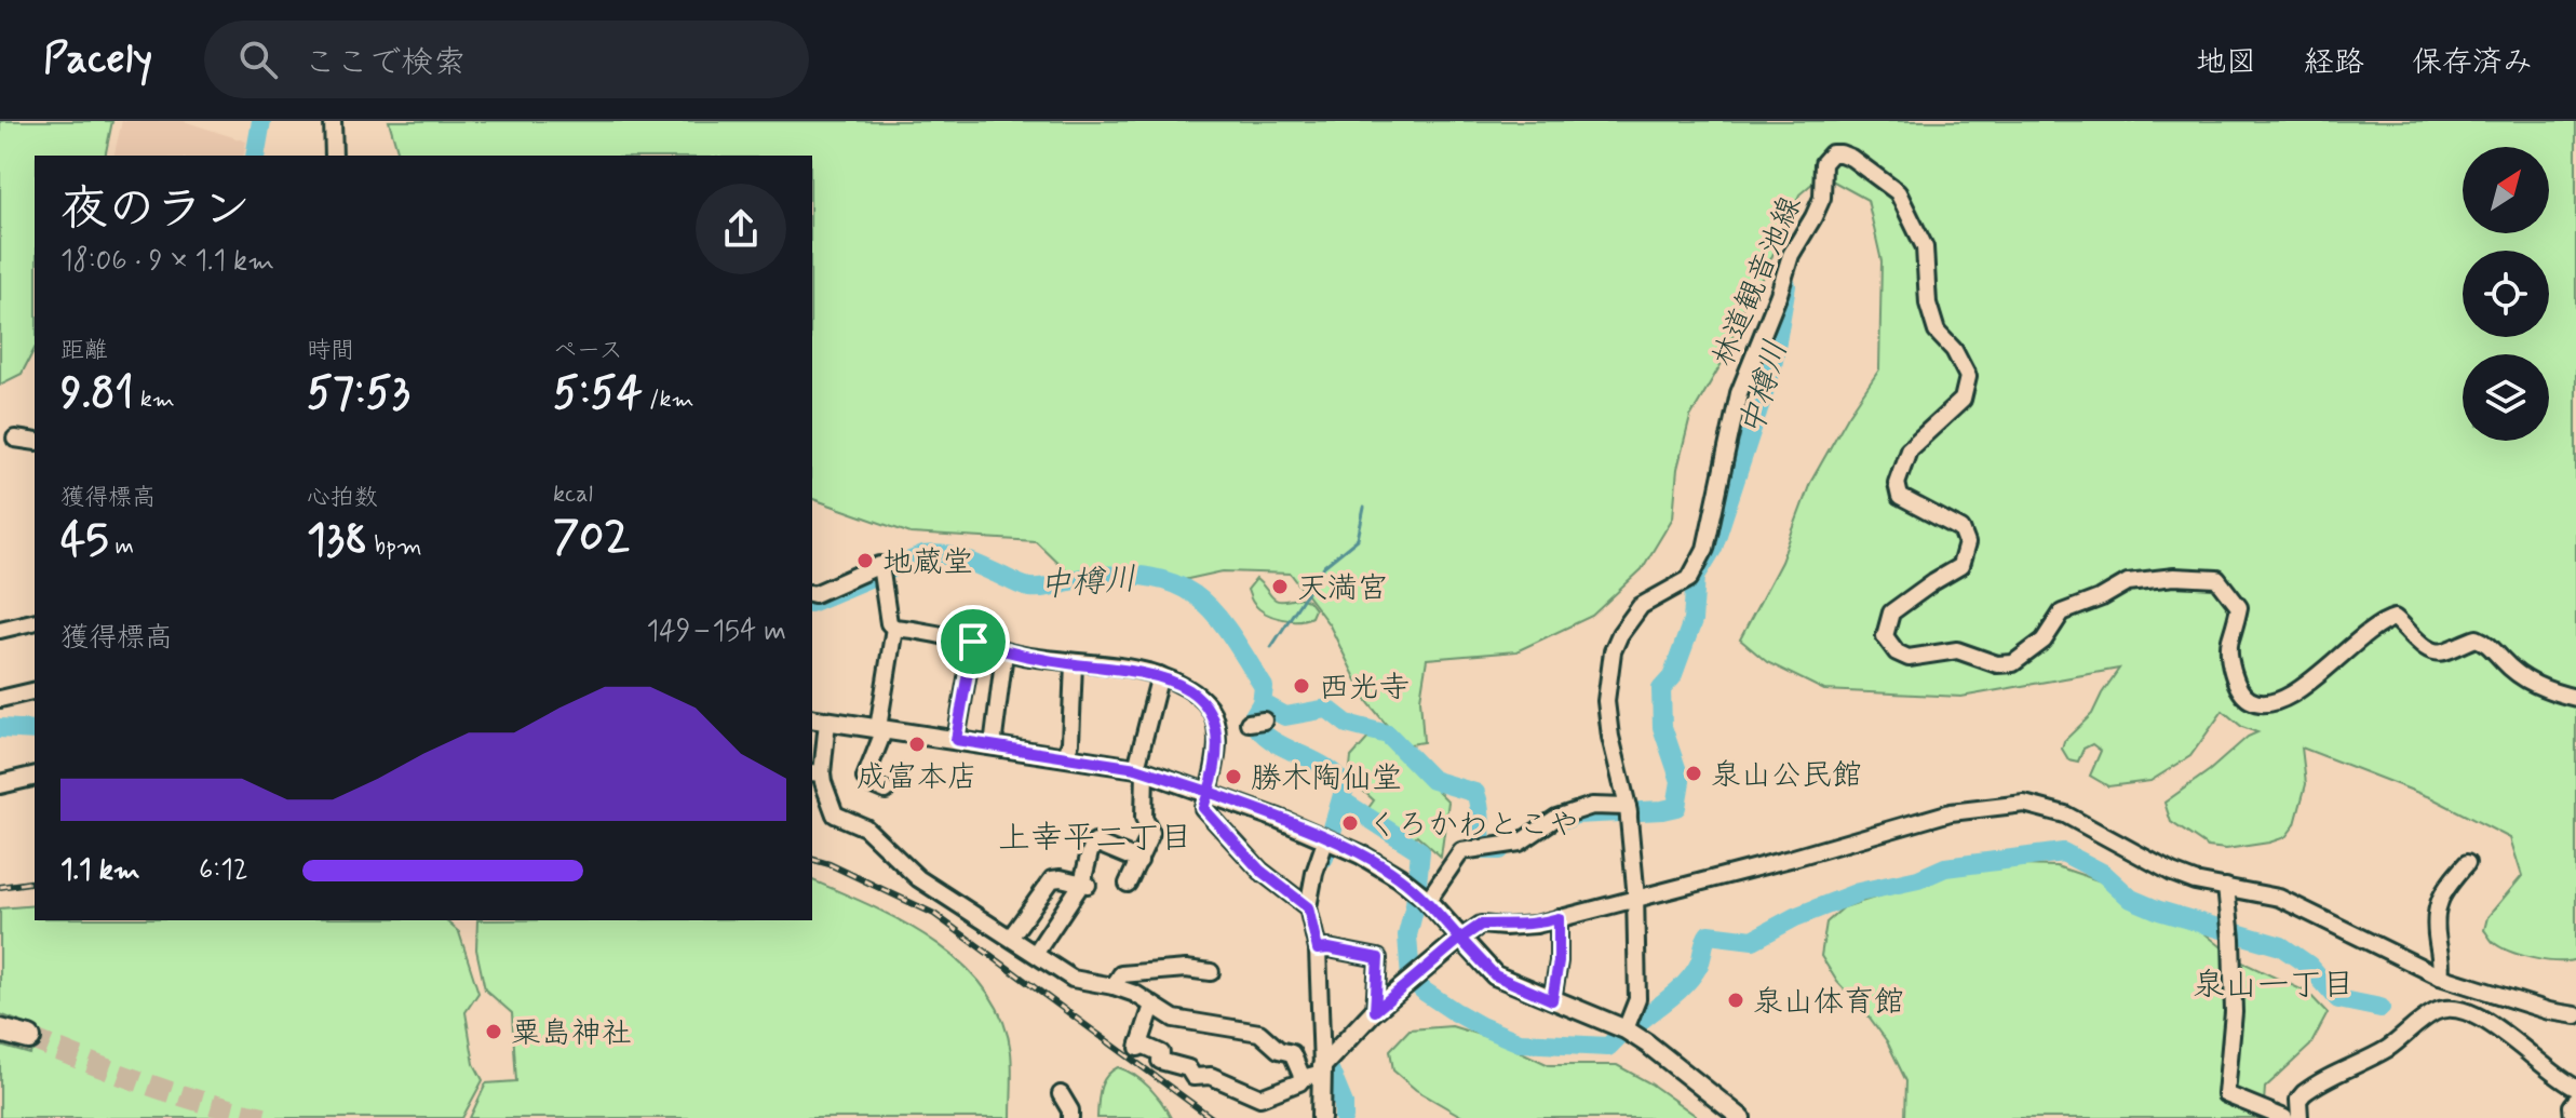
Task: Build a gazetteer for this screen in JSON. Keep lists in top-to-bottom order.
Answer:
{
  "streets": {
    "street": ["林道観音池線"]
  },
  "districts": ["上幸平二丁目", "泉山一丁目"],
  "water": ["中樽川"],
  "places": [
    "地蔵堂",
    "天満宮",
    "西光寺",
    "成富本店",
    "泉山公民館",
    "勝木陶仙堂",
    "くろかわとこや",
    "泉山体育館",
    "粟島神社"
  ],
  "north": "top right",
  "page": {
    "header": "Pacely",
    "search": "ここで検索",
    "nav": ["地図", "経路", "保存済み"],
    "heading": ["夜のラン", "18:06 · 9 × 1.1 km"],
    "stats": [
      ["距離", "9.81 km"],
      ["時間", "57:53"],
      ["ペース", "5:54 /km"],
      ["獲得標高", "45 m"],
      ["心拍数", "138 bpm"],
      ["kcal", "702"]
    ],
    "chart": ["獲得標高", "149–154 m"],
    "list": [
      {
        "name": "1.1 km",
        "note": "6:12"
      }
    ]
  }
}
